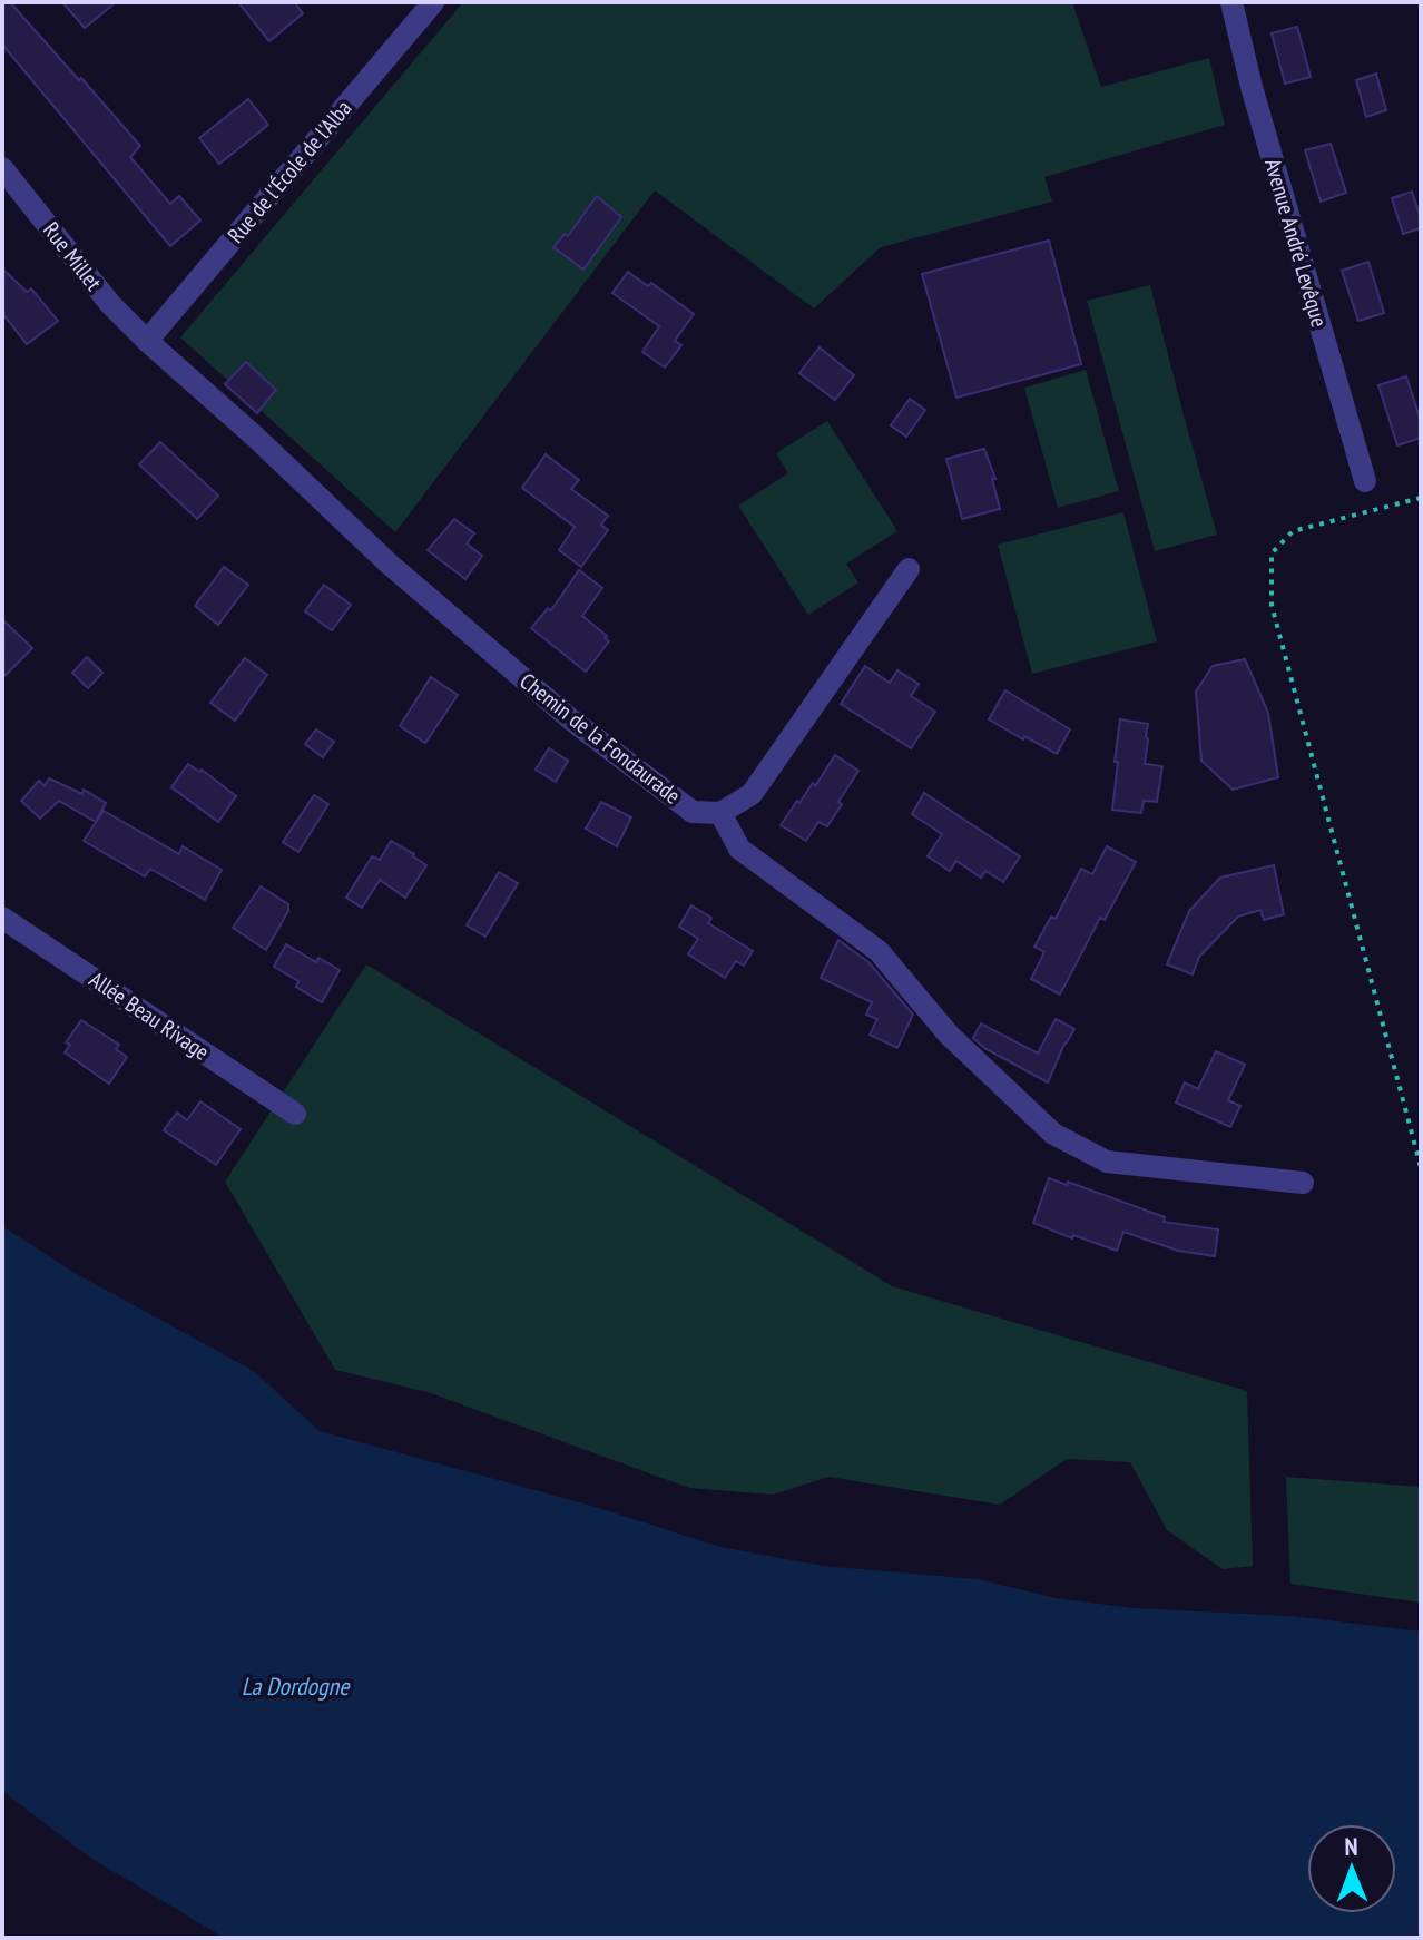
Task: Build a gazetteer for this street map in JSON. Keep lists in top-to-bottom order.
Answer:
{
  "streets": {
    "street": [
      "Rue de l'École de l'Alba",
      "Avenue André Levêque",
      "Rue Millet",
      "Chemin de la Fondaurade",
      "Allée Beau Rivage"
    ]
  },
  "crossings": [
    ["Rue de l'École de l'Alba", "Rue Millet"],
    ["Rue de l'École de l'Alba", "Chemin de la Fondaurade"],
    ["Rue Millet", "Chemin de la Fondaurade"]
  ],
  "water": ["La Dordogne"],
  "north": "top"
}
